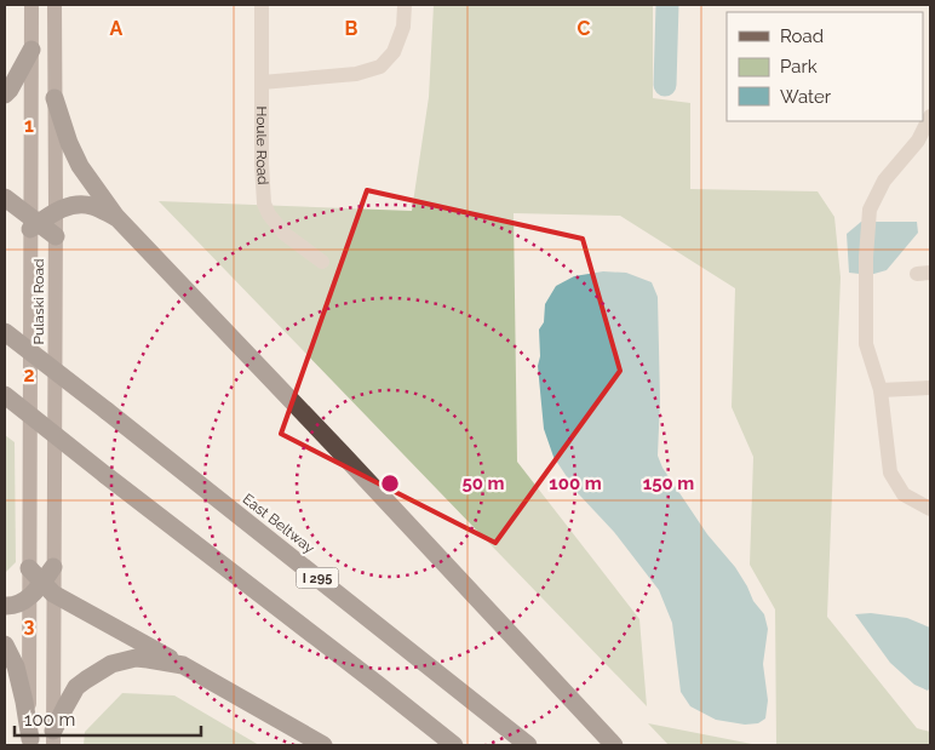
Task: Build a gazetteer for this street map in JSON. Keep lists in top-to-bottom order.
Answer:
{
  "streets": {
    "highway": ["East Beltway", "I 295"],
    "main road": ["Pulaski Road"],
    "street": ["Houle Road"]
  },
  "legend": ["Road", "Park", "Water"],
  "scale_bar": "100 m",
  "grid": {
    "columns": ["A", "B", "C"],
    "rows": ["1", "2", "3"]
  },
  "rings": ["50 m", "100 m", "150 m"]
}
